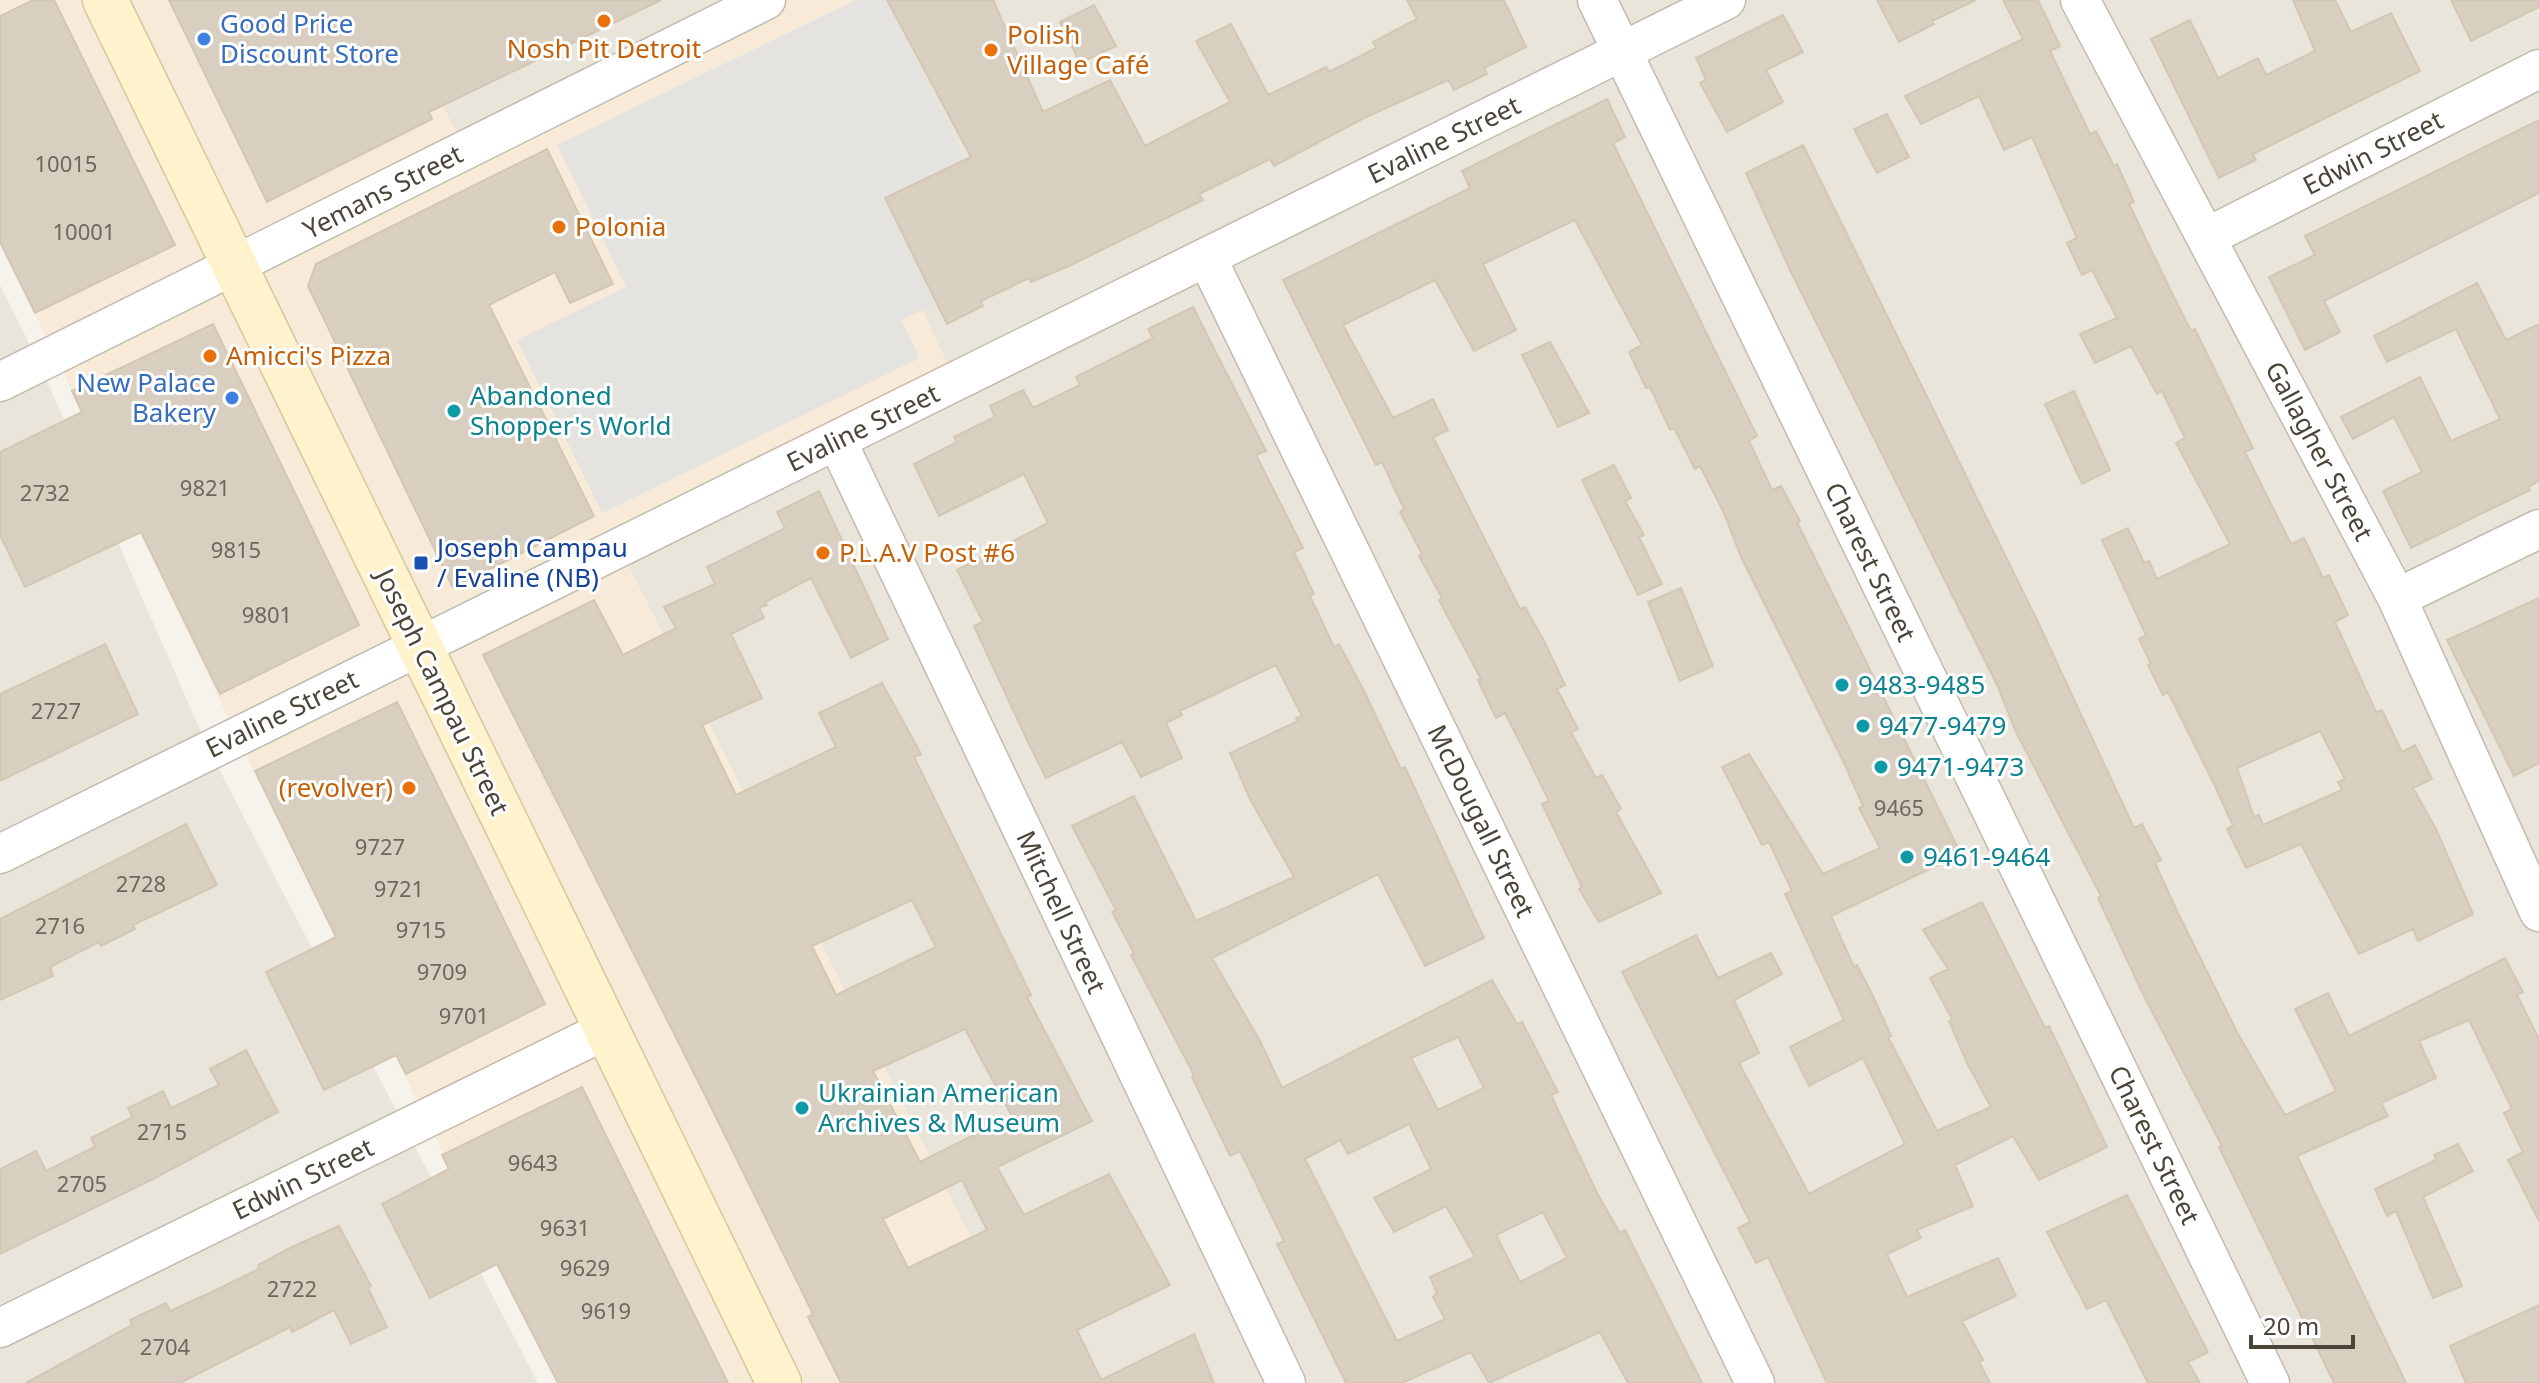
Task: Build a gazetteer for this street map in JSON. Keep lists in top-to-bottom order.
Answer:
{
  "streets": {
    "street": [
      "Evaline Street",
      "Edwin Street",
      "Yemans Street",
      "Gallagher Street",
      "Charest Street",
      "Joseph Campau Street",
      "McDougall Street",
      "Mitchell Street"
    ]
  },
  "crossings": [
    ["Evaline Street", "Charest Street"],
    ["Evaline Street", "Joseph Campau Street"],
    ["Evaline Street", "McDougall Street"],
    ["Evaline Street", "Mitchell Street"],
    ["Edwin Street", "Gallagher Street"],
    ["Edwin Street", "Joseph Campau Street"],
    ["Yemans Street", "Joseph Campau Street"]
  ],
  "places": {
    "other": [
      "Nosh Pit Detroit",
      "Good Price Discount Store",
      "Polish Village Café",
      "Polonia",
      "Amicci's Pizza",
      "New Palace Bakery",
      "Abandoned Shopper's World",
      "P.L.A.V Post #6",
      "9483-9485",
      "9477-9479",
      "9471-9473",
      "(revolver)",
      "9461-9464",
      "Ukrainian American Archives & Museum"
    ],
    "transit": ["Joseph Campau / Evaline (NB)"]
  },
  "house_numbers": [
    "10015",
    "10001",
    "9821",
    "2732",
    "9815",
    "9801",
    "2727",
    "9465",
    "9727",
    "2728",
    "9721",
    "2716",
    "9715",
    "9709",
    "9701",
    "2715",
    "9643",
    "2705",
    "9631",
    "9629",
    "2722",
    "9619",
    "2704"
  ],
  "scale_bar": "20 m"
}
